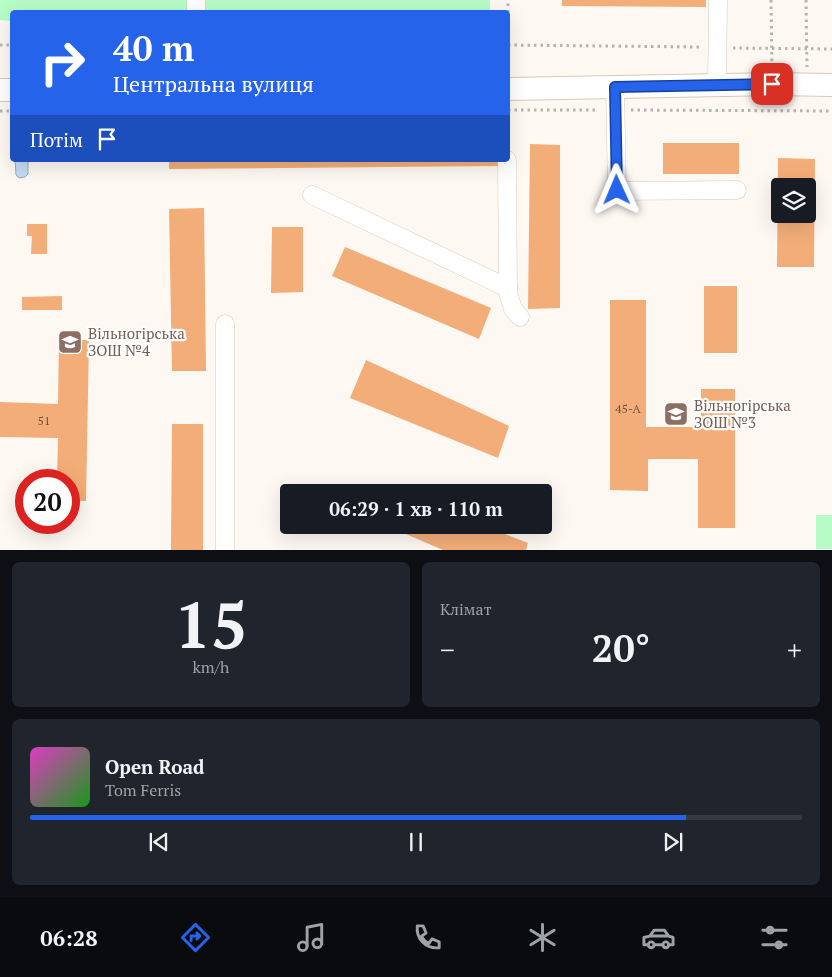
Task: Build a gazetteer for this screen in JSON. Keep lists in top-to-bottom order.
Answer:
{
  "places": {
    "school or university": ["Вільногірська ЗОШ №4", "Вільногірська ЗОШ №3"]
  },
  "house_numbers": ["45-А", "51"],
  "page": {
    "turn": ["40 m", "Центральна вулиця"],
    "then": "Потім",
    "limit": "20",
    "trip": "06:29 · 1 хв · 110 m",
    "tile": [
      ["15", "km/h"],
      "Клімат"
    ],
    "heat": ["−", "20°", "+"],
    "song": ["Open Road", "Tom Ferris"],
    "tabs": "06:28"
  }
}
